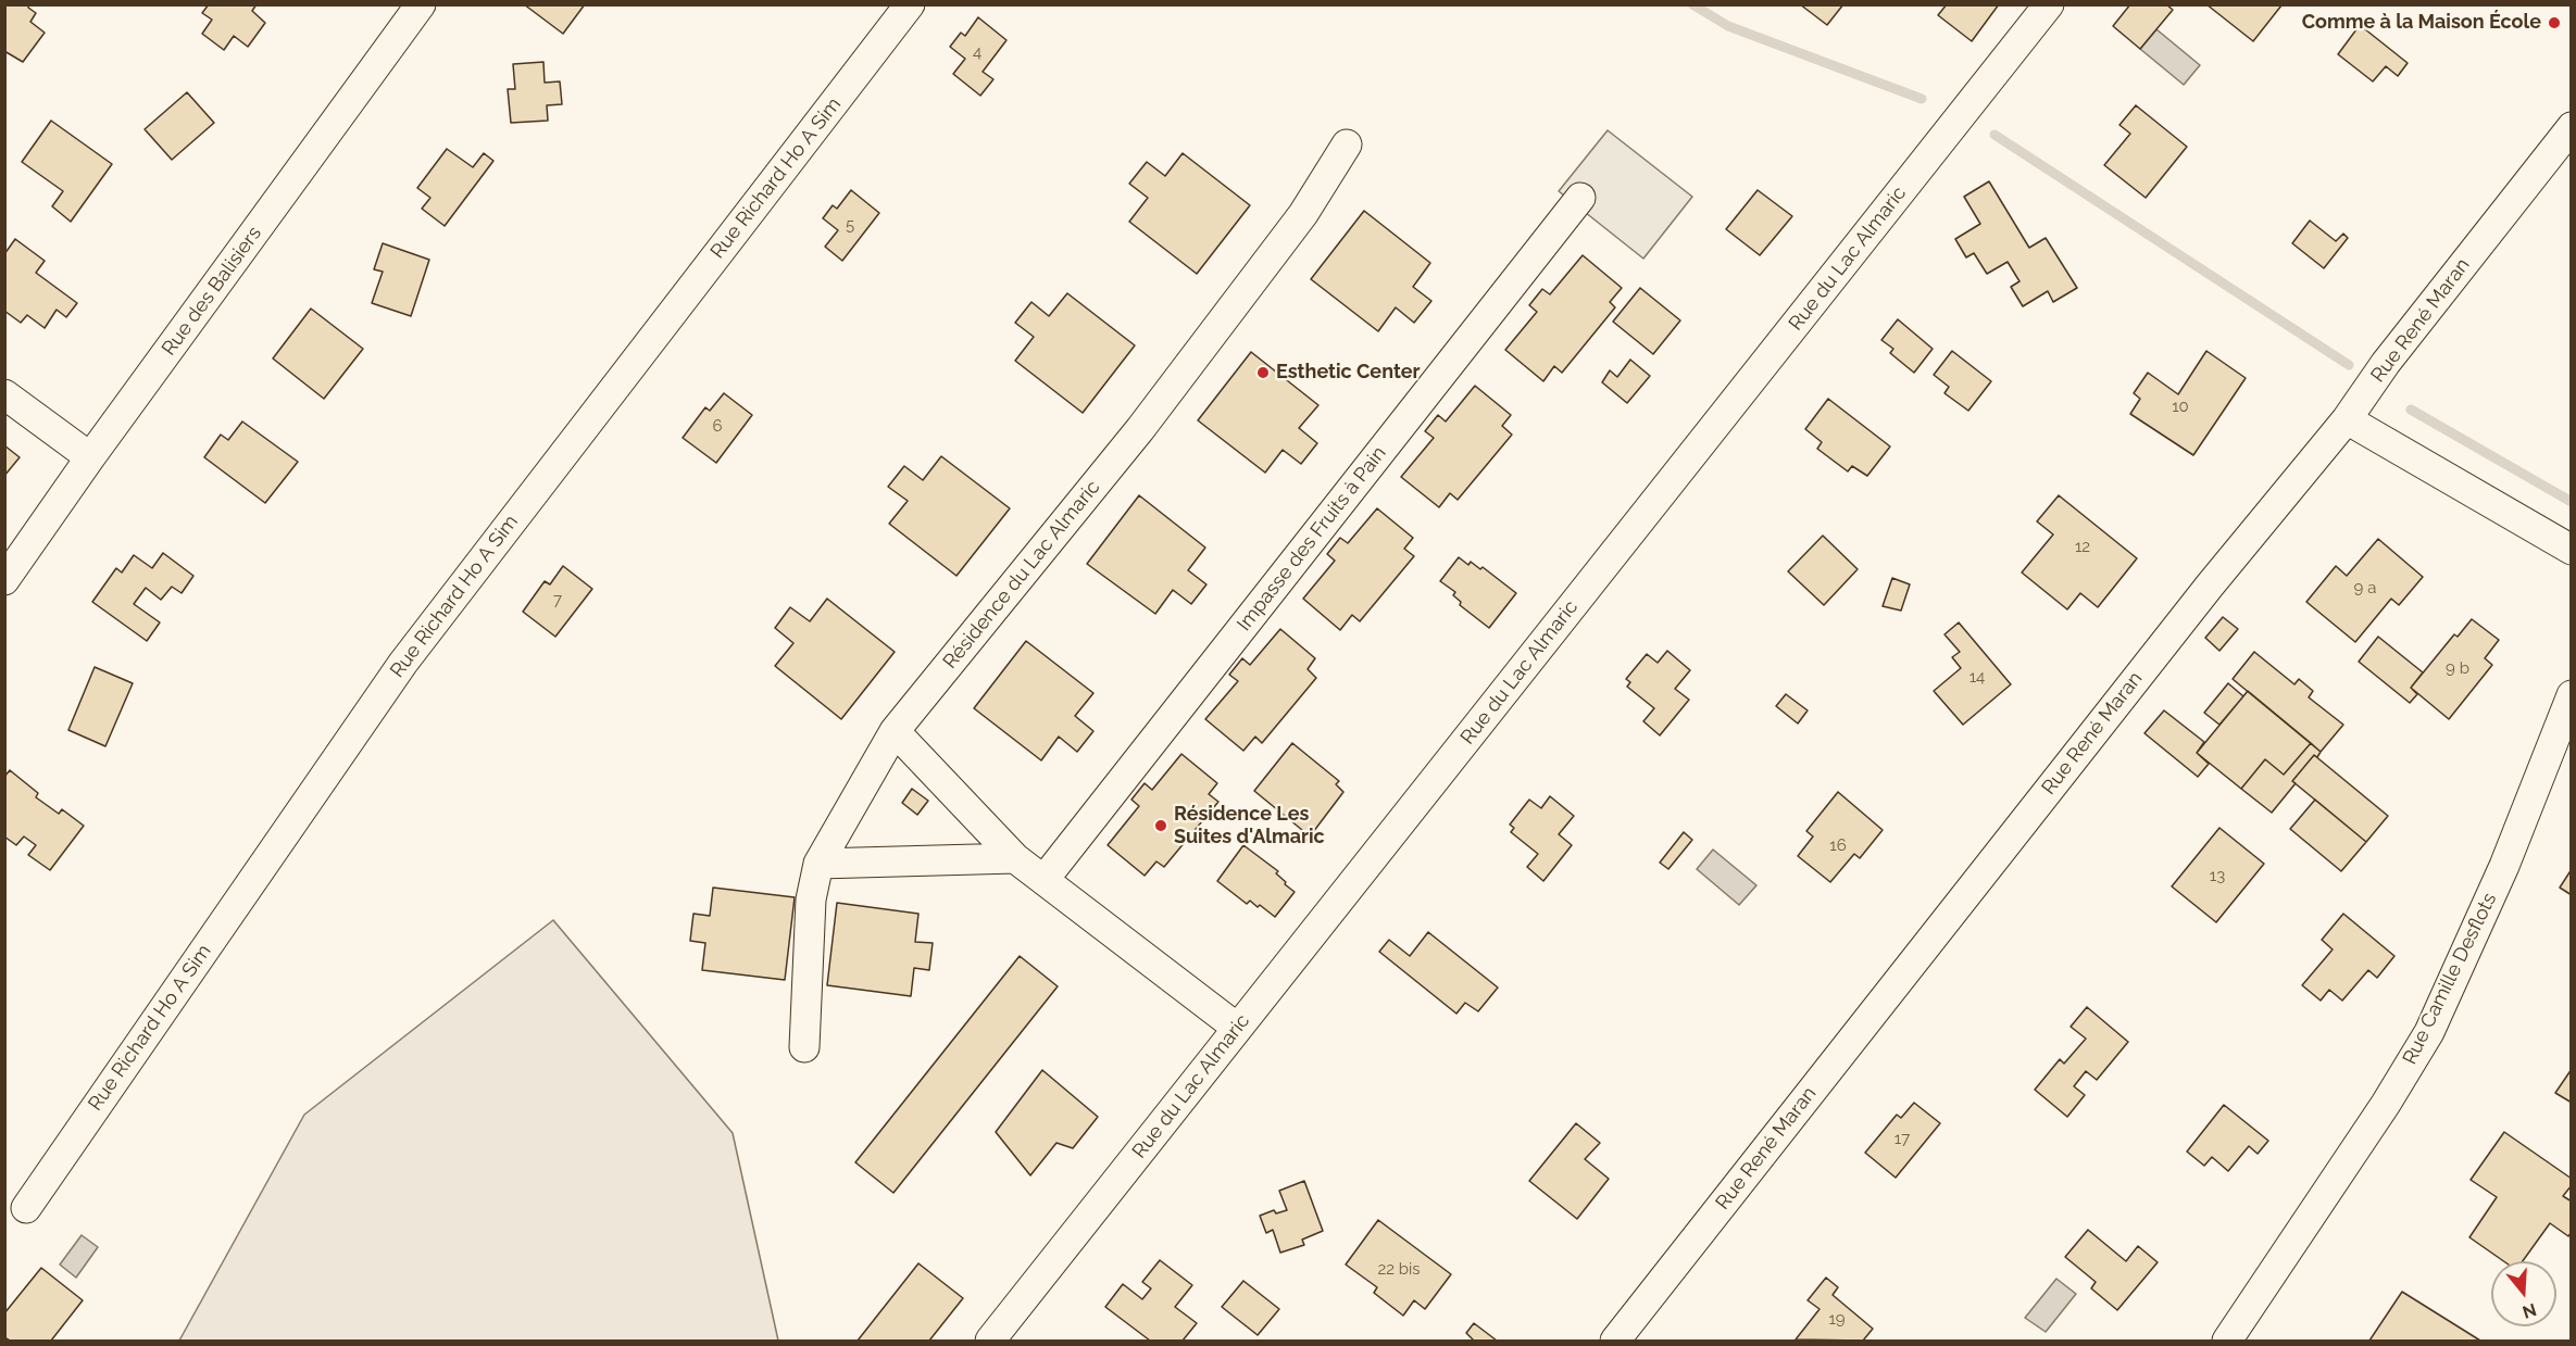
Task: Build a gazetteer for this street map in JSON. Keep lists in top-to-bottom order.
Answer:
{
  "streets": {
    "street": [
      "Rue Richard Ho A Sim",
      "Rue du Lac Almaric",
      "Rue des Balisiers",
      "Rue René Maran",
      "Impasse des Fruits à Pain",
      "Résidence du Lac Almaric",
      "Rue Camille Desflots"
    ]
  },
  "places": ["Comme à la Maison École", "Esthetic Center", "Résidence Les Suites d'Almaric"],
  "house_numbers": [
    "4",
    "5",
    "10",
    "6",
    "12",
    "9 a",
    "7",
    "9 b",
    "14",
    "16",
    "13",
    "17",
    "22 bis",
    "19"
  ],
  "north": "bottom"
}
